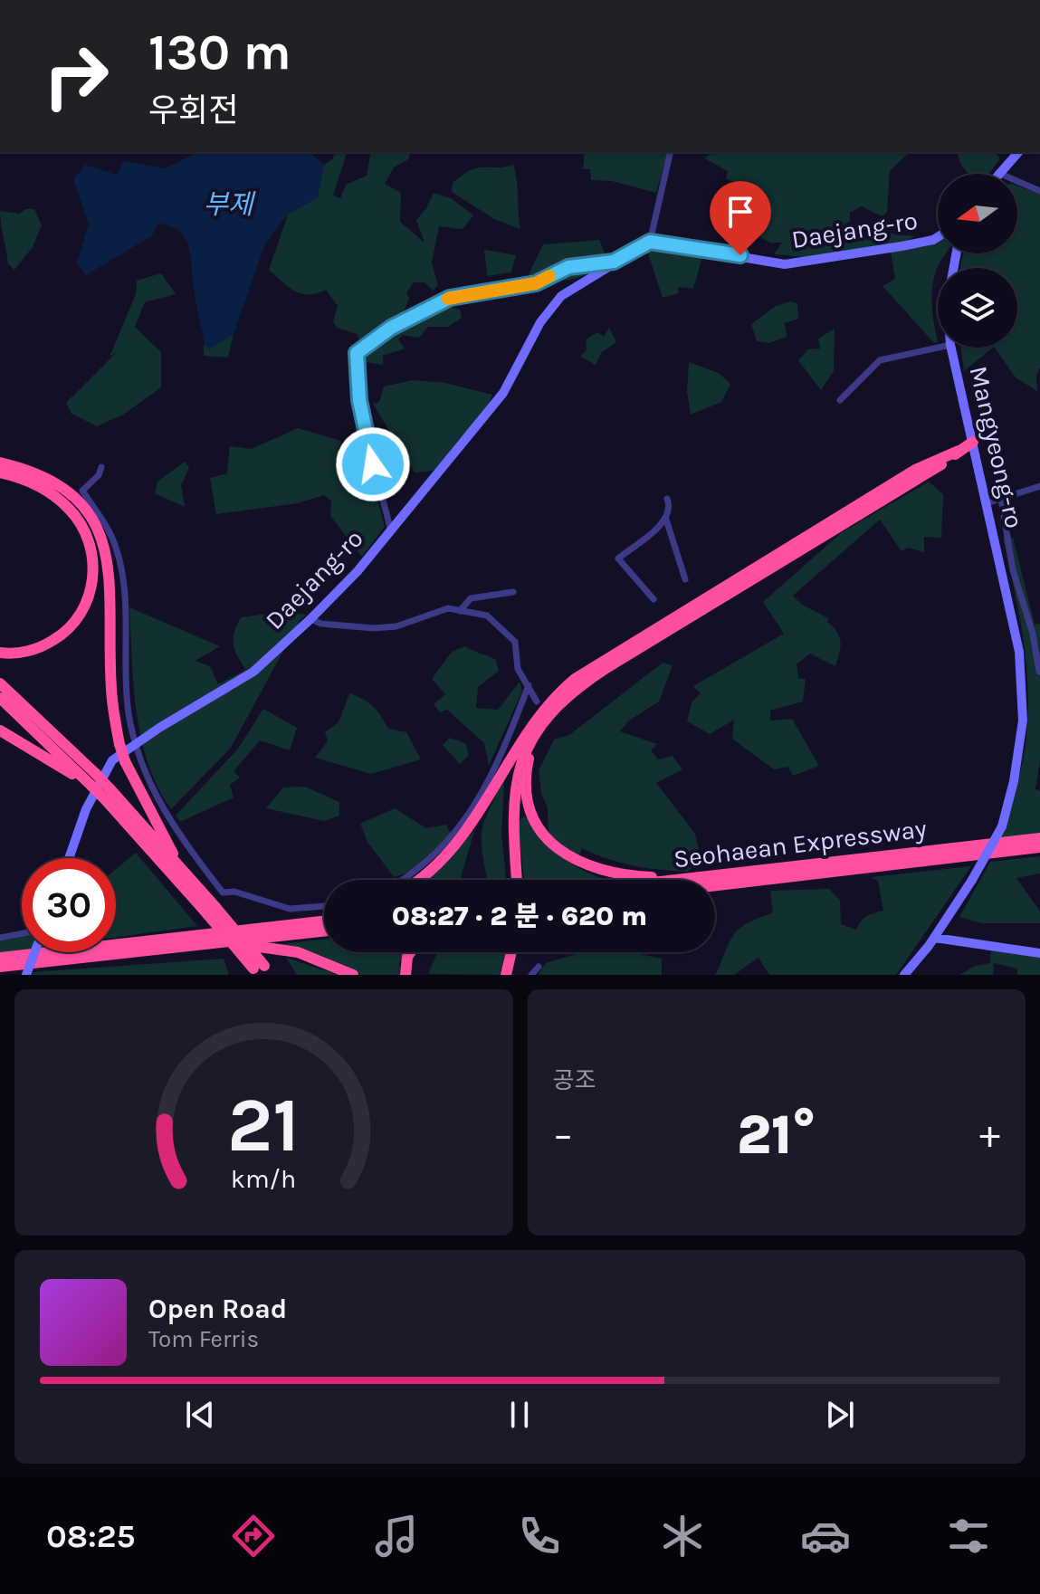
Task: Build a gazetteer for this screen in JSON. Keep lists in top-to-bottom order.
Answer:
{
  "streets": {
    "highway": ["Seohaean Expressway"],
    "street": ["Daejang-ro", "Mangyeong-ro"]
  },
  "water": ["부제"],
  "north": "left",
  "page": {
    "turn": ["130 m", "우회전"],
    "limit": "30",
    "trip": "08:27 · 2 분 · 620 m",
    "tile": "공조",
    "heat": ["−", "21°", "+"],
    "song": ["Open Road", "Tom Ferris"],
    "tabs": "08:25",
    "gauge": ["21", "km/h"]
  }
}
